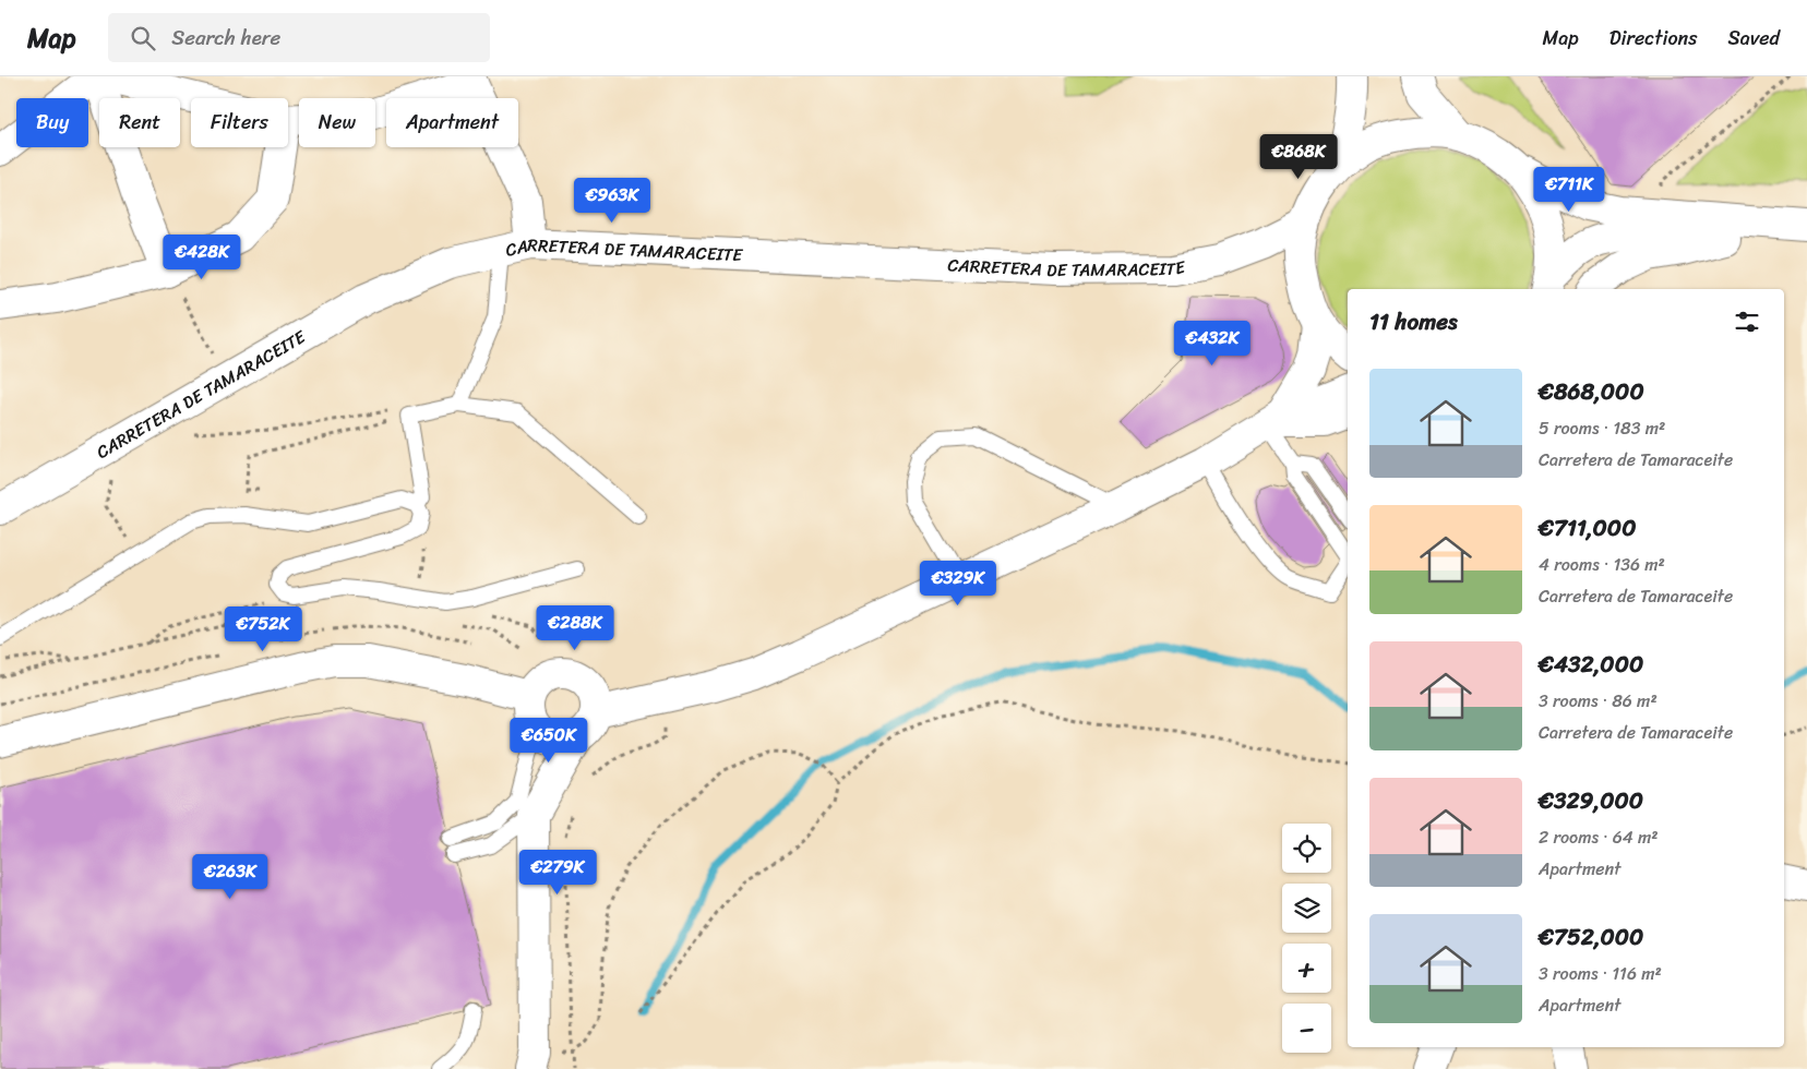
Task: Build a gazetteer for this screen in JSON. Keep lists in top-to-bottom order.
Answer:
{
  "streets": {
    "main road": ["CARRETERA DE TAMARACEITE"]
  },
  "page": {
    "header": "Map",
    "search": "Search here",
    "nav": ["Map", "Directions", "Saved"],
    "chip": [
      "Buy",
      "Rent",
      "Filters",
      "New",
      "Apartment"
    ],
    "price": [
      "€868K",
      "€711K",
      "€963K",
      "€428K",
      "€432K",
      "€329K",
      "€288K",
      "€752K",
      "€650K",
      "€279K",
      "€263K"
    ],
    "heading": "11 homes",
    "list": [
      {
        "name": "€868,000",
        "note": "5 rooms · 183 m² · Carretera de Tamaraceite"
      },
      {
        "name": "€711,000",
        "note": "4 rooms · 136 m² · Carretera de Tamaraceite"
      },
      {
        "name": "€432,000",
        "note": "3 rooms · 86 m² · Carretera de Tamaraceite"
      },
      {
        "name": "€329,000",
        "note": "2 rooms · 64 m² · Apartment"
      },
      {
        "name": "€752,000",
        "note": "3 rooms · 116 m² · Apartment"
      }
    ],
    "map_buttons": ["+", "−"]
  }
}
